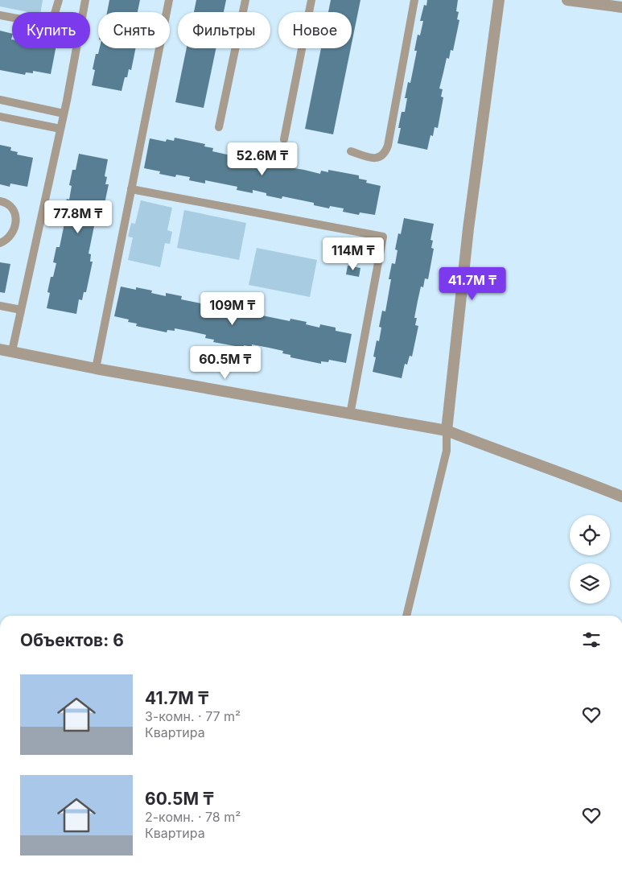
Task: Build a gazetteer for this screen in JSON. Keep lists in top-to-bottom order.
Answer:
{
  "page": {
    "chip": [
      "Купить",
      "Снять",
      "Фильтры",
      "Новое"
    ],
    "price": [
      "52.6M ₸",
      "77.8M ₸",
      "114M ₸",
      "41.7M ₸",
      "109M ₸",
      "60.5M ₸"
    ],
    "heading": "Объектов: 6",
    "list": [
      {
        "name": "41.7M ₸",
        "note": "3-комн. · 77 m² · Квартира"
      },
      {
        "name": "60.5M ₸",
        "note": "2-комн. · 78 m² · Квартира"
      }
    ]
  }
}
